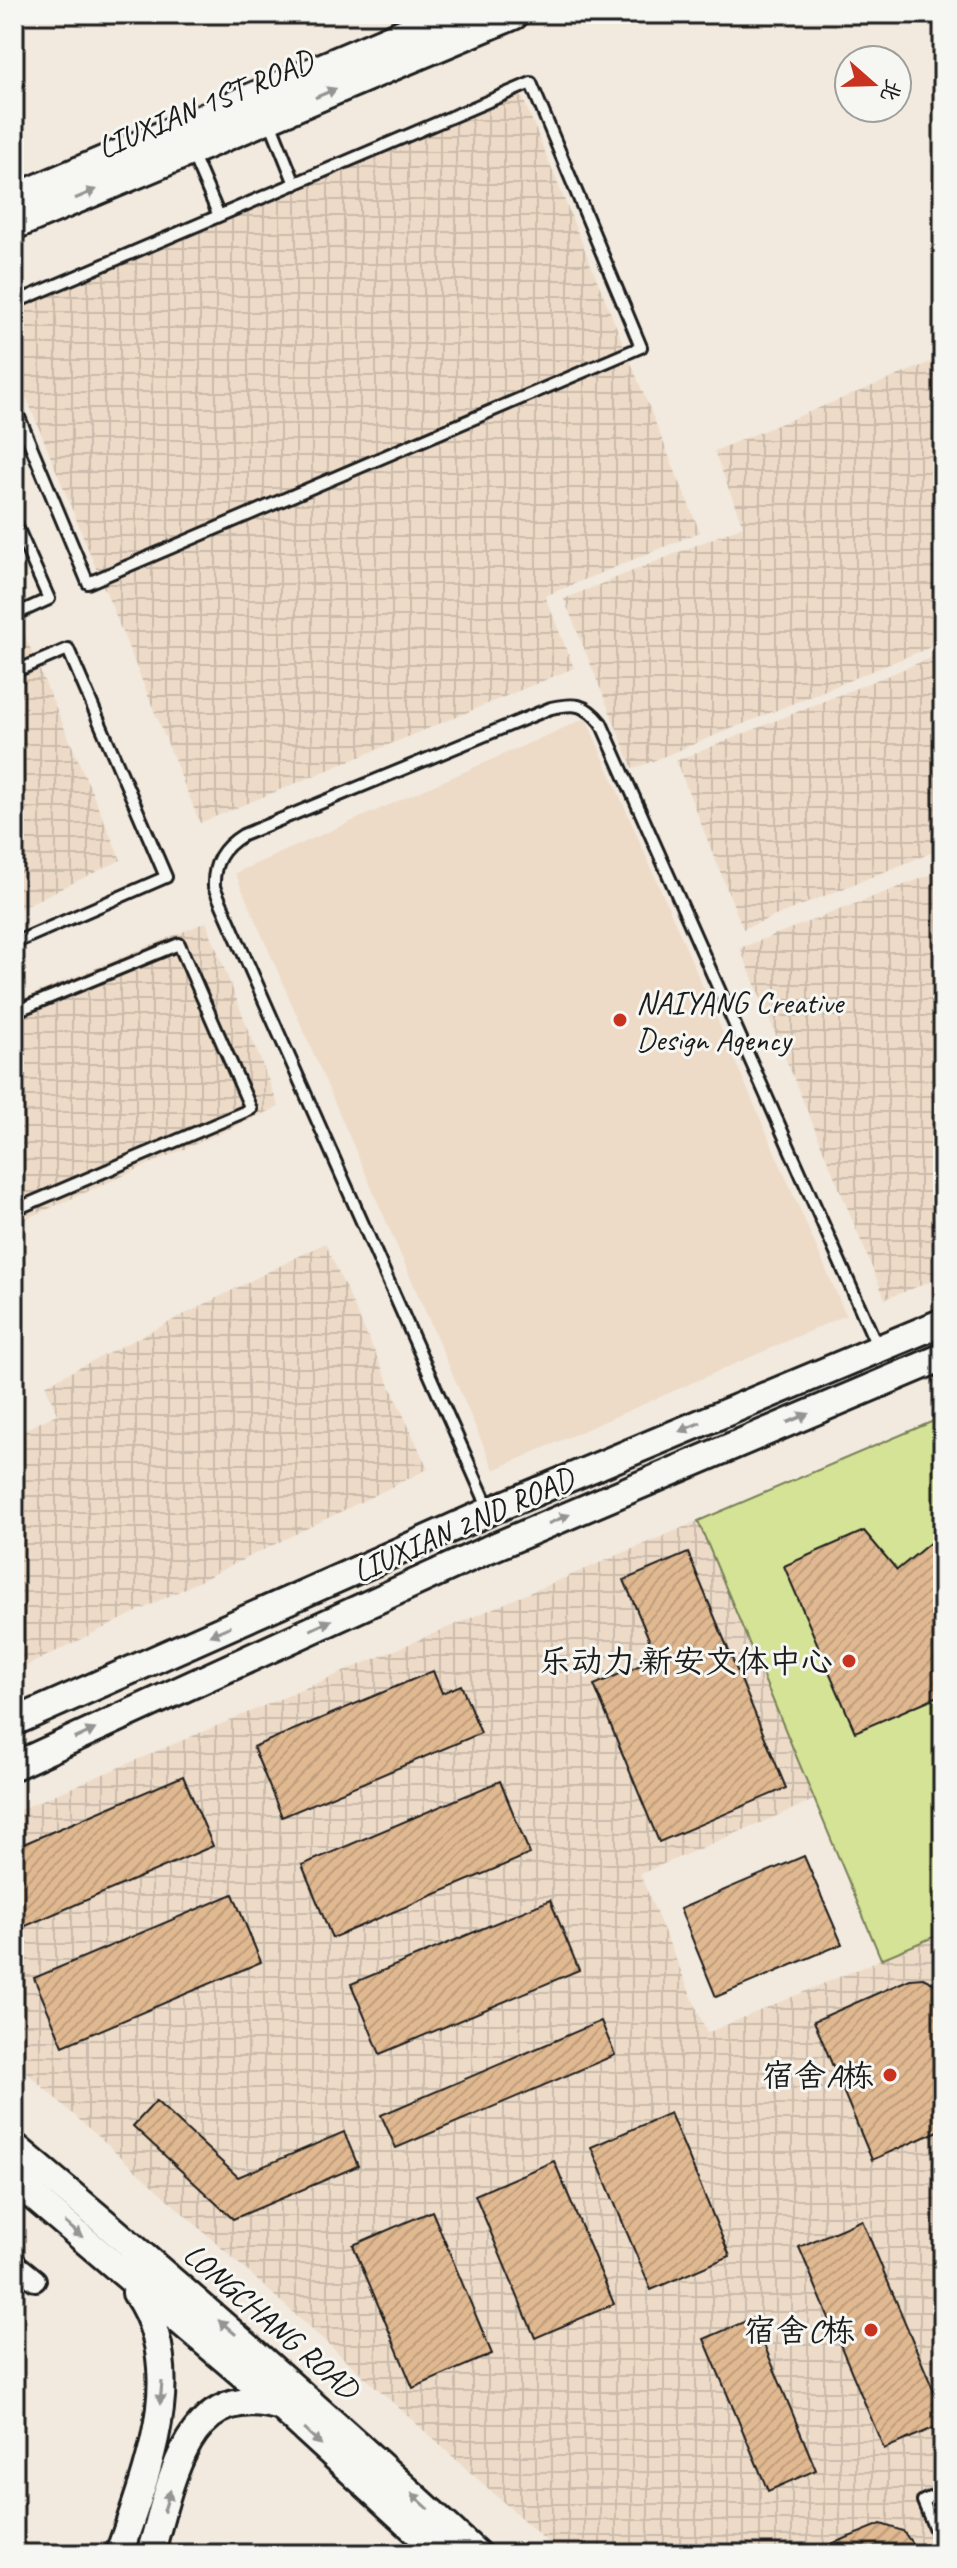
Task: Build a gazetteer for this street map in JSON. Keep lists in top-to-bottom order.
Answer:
{
  "streets": {
    "main road": ["LIUXIAN 1ST ROAD"],
    "street": ["LIUXIAN 2ND ROAD", "LONGCHANG ROAD"]
  },
  "places": [
    "NAIYANG Creative Design Agency",
    "乐动力·新安文体中心",
    "宿舍A栋",
    "宿舍C栋"
  ],
  "north": "right"
}
